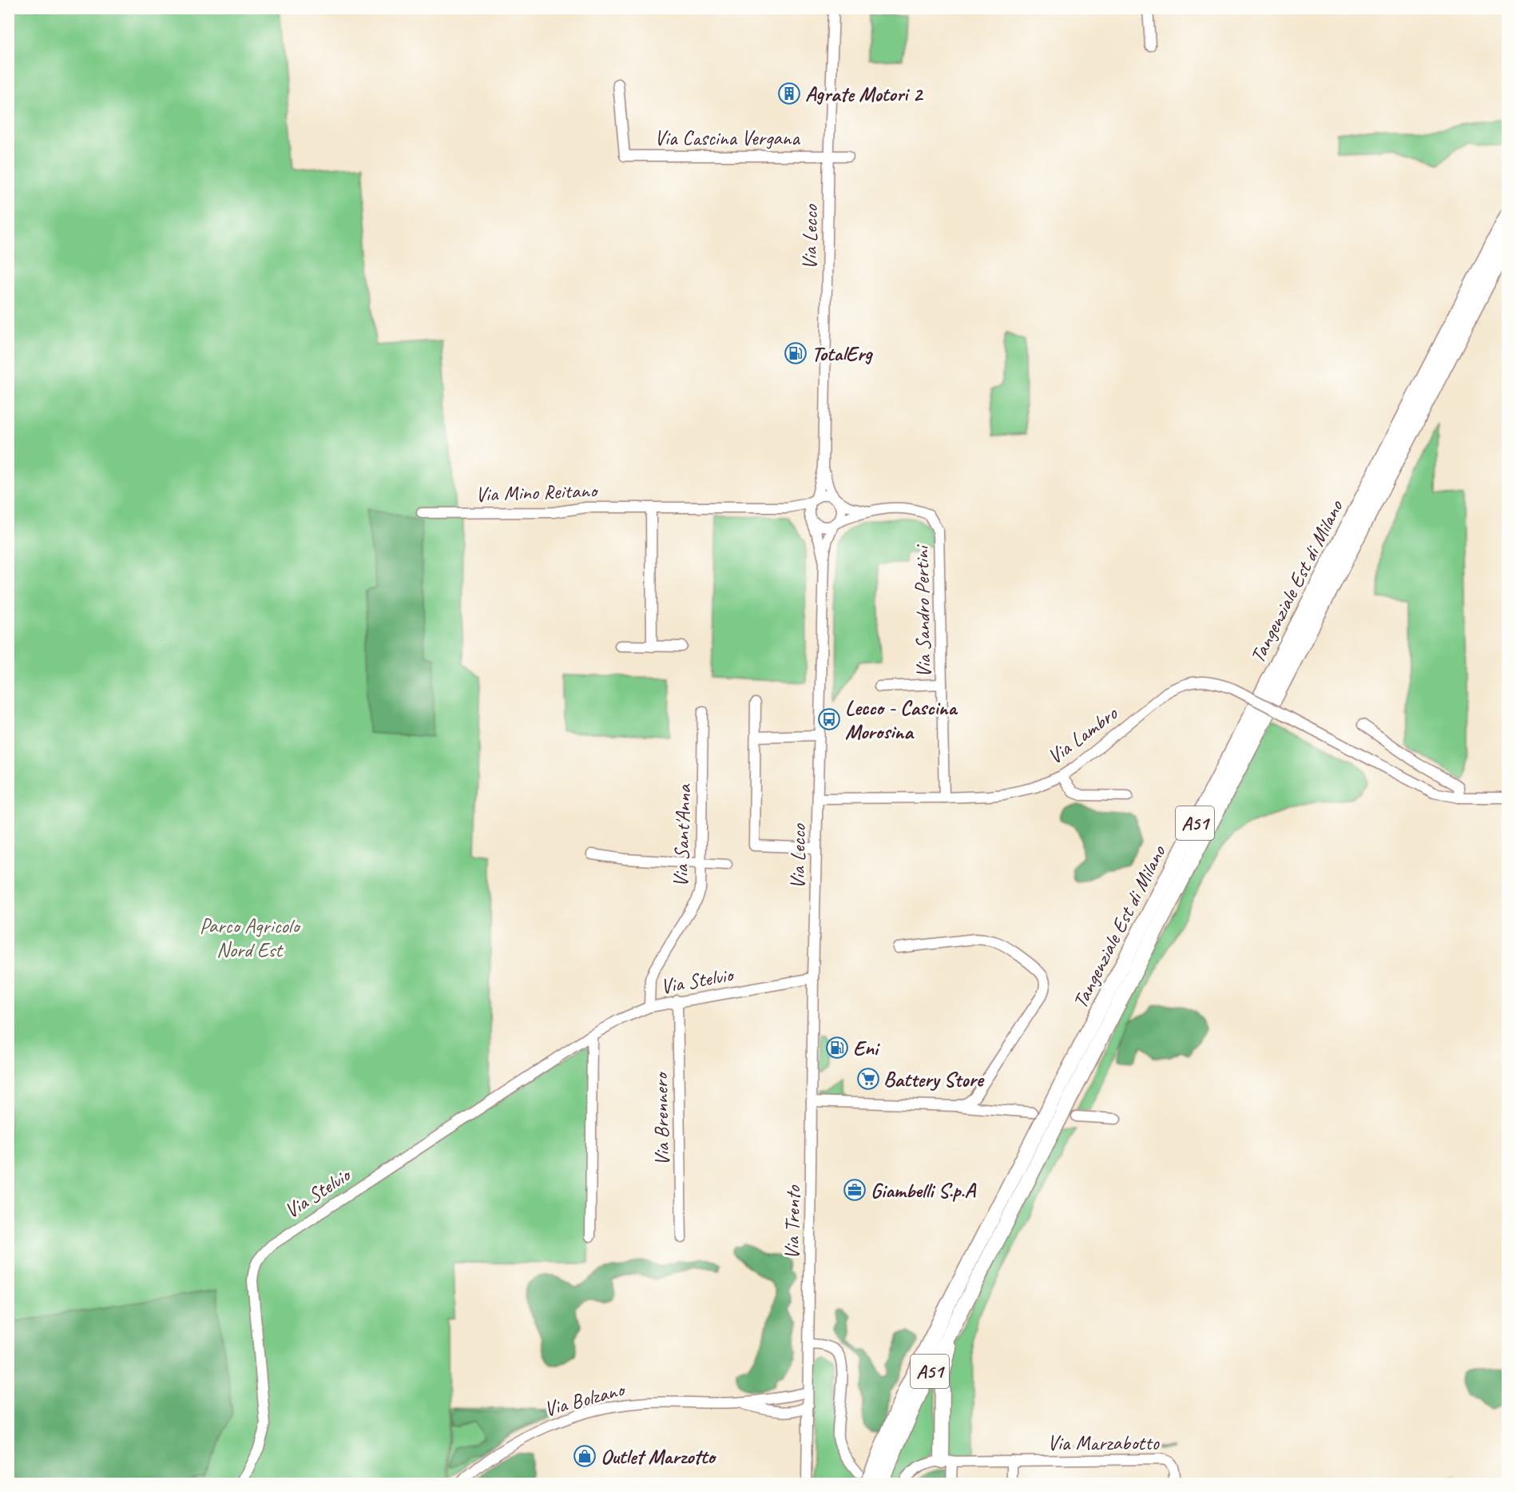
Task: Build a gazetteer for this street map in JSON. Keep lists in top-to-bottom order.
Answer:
{
  "streets": {
    "highway": ["Tangenziale Est di Milano", "A51"],
    "street": [
      "Via Cascina Vergana",
      "Via Lecco",
      "Via Mino Reitano",
      "Via Sandro Pertini",
      "Via Lambro",
      "Via Sant'Anna",
      "Via Stelvio",
      "Via Brennero",
      "Via Trento",
      "Via Bolzano",
      "Via Marzabotto"
    ]
  },
  "crossings": [
    ["Via Cascina Vergana", "Via Lecco"],
    ["Via Lecco", "Via Mino Reitano"],
    ["Via Lecco", "Via Lambro"],
    ["Via Lecco", "Via Stelvio"],
    ["Via Lecco", "Via Trento"],
    ["Via Sandro Pertini", "Via Lambro"],
    ["Via Sant'Anna", "Via Stelvio"],
    ["Via Stelvio", "Via Brennero"],
    ["Via Stelvio", "Via Trento"]
  ],
  "parks": ["Parco Agricolo Nord Est"],
  "places": {
    "building": ["Agrate Motori 2"],
    "fuel station": ["TotalErg", "Eni"],
    "bus stop": ["Lecco - Cascina Morosina"],
    "supermarket": ["Battery Store"],
    "office": ["Giambelli S.p.A"],
    "shop": ["Outlet Marzotto"]
  }
}
